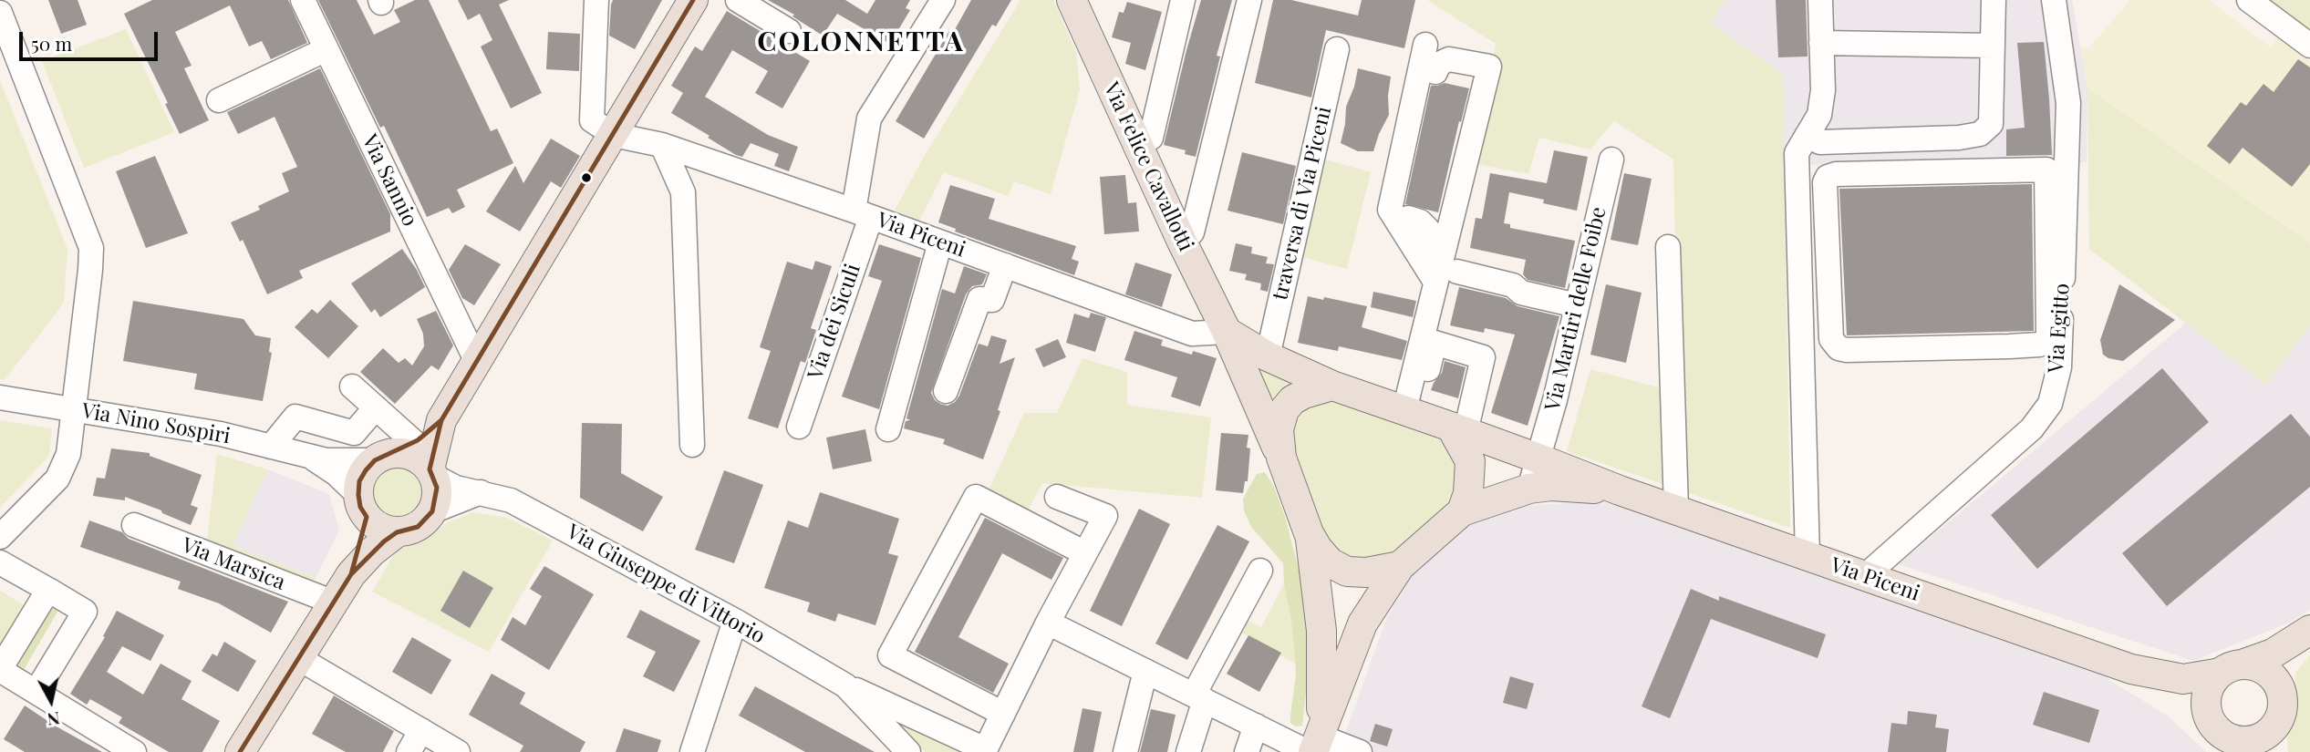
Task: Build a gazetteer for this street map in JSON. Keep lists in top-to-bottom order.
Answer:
{
  "streets": {
    "main road": ["Via Felice Cavallotti", "Via Piceni"],
    "street": [
      "Via Sannio",
      "traversa di Via Piceni",
      "Via Martiri delle Foibe",
      "Via dei Siculi",
      "Via Egitto",
      "Via Nino Sospiri",
      "Via Marsica",
      "Via Giuseppe di Vittorio"
    ]
  },
  "crossings": [
    ["Via Felice Cavallotti", "Via Piceni"],
    ["Via Piceni", "Via Martiri delle Foibe"],
    ["Via Piceni", "Via dei Siculi"],
    ["Via Piceni", "Via Egitto"],
    ["Via Nino Sospiri", "Via Giuseppe di Vittorio"]
  ],
  "districts": ["COLONNETTA"],
  "scale_bar": "50 m",
  "north": "bottom"
}
